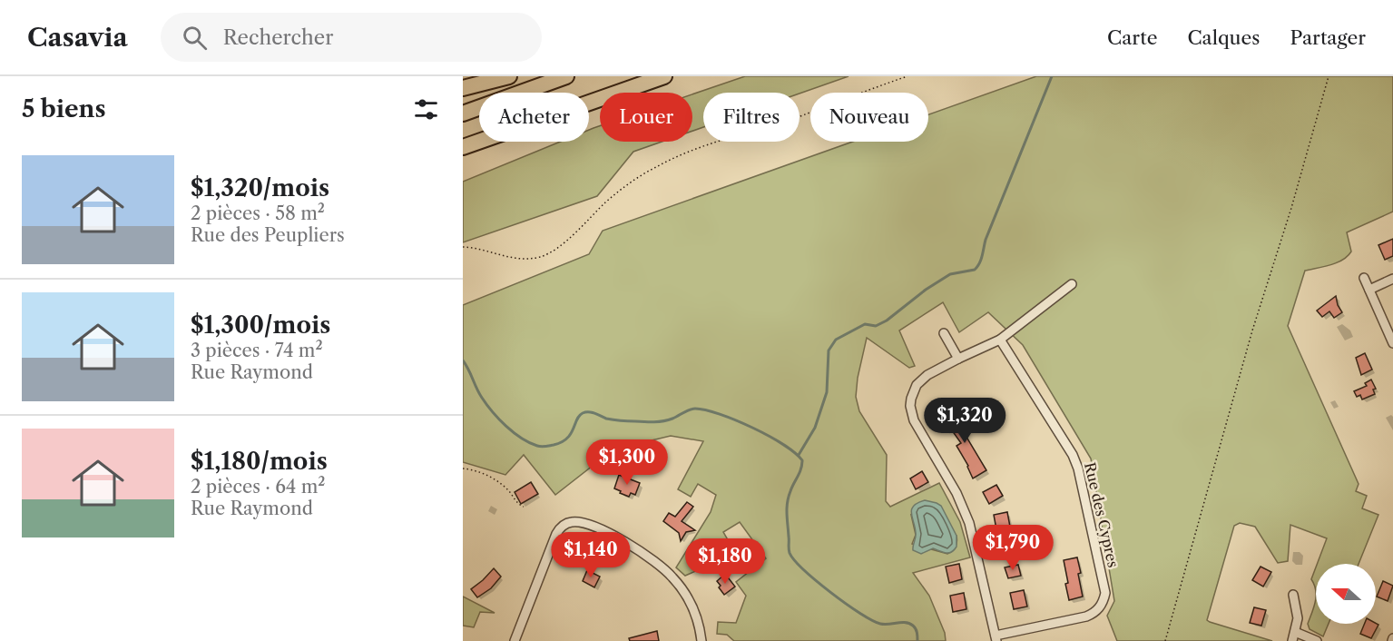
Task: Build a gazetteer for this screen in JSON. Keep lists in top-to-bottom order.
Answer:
{
  "streets": {
    "street": ["Rue des Cypres"]
  },
  "north": "left",
  "page": {
    "header": "Casavia",
    "search": "Rechercher",
    "nav": ["Carte", "Calques", "Partager"],
    "heading": "5 biens",
    "chip": [
      "Acheter",
      "Louer",
      "Filtres",
      "Nouveau"
    ],
    "list": [
      {
        "name": "$1,320/mois",
        "note": "2 pièces · 58 m² · Rue des Peupliers"
      },
      {
        "name": "$1,300/mois",
        "note": "3 pièces · 74 m² · Rue Raymond"
      },
      {
        "name": "$1,180/mois",
        "note": "2 pièces · 64 m² · Rue Raymond"
      }
    ],
    "price": [
      "$1,320",
      "$1,300",
      "$1,790",
      "$1,140",
      "$1,180"
    ]
  }
}
